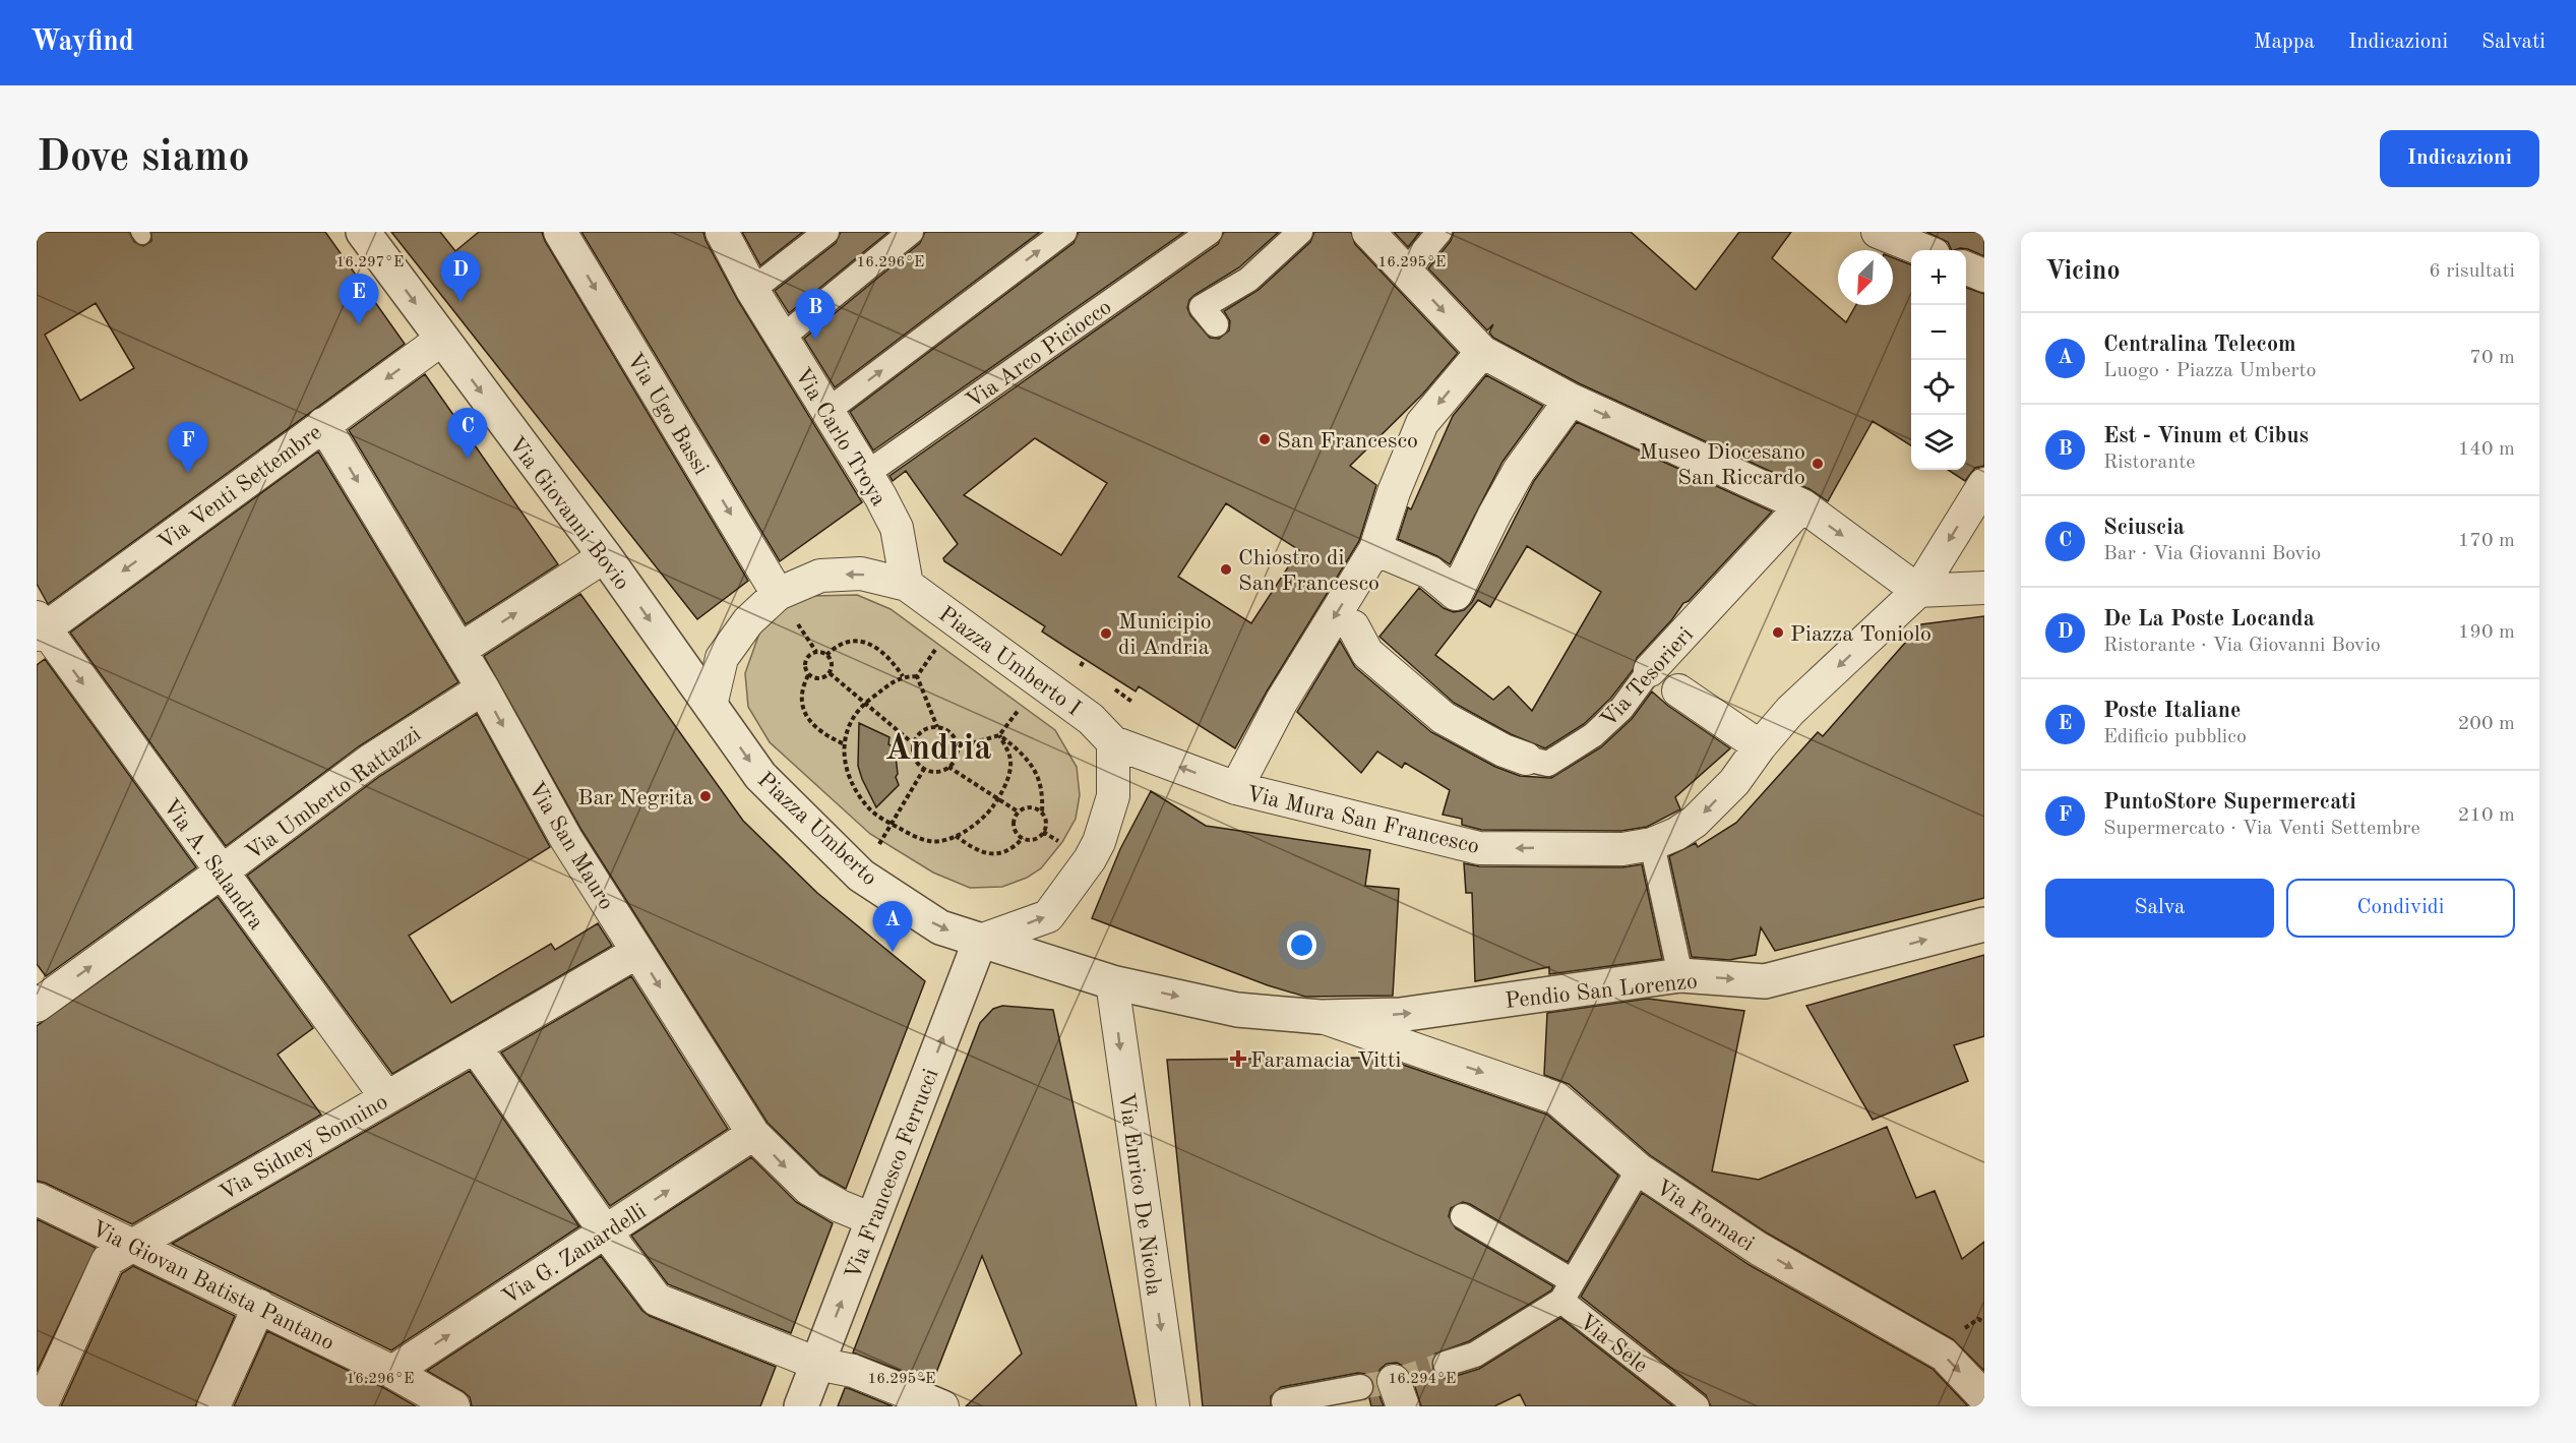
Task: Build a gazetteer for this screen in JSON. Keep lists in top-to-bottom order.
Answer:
{
  "streets": {
    "street": [
      "Via Arco Piciocco",
      "Via Ugo Bassi",
      "Via Carlo Troya",
      "Via Venti Settembre",
      "Via Giovanni Bovio",
      "Piazza Umberto I",
      "Via Tesorieri",
      "Via Umberto Rattazzi",
      "Via Mura San Francesco",
      "Piazza Umberto",
      "Via San Mauro",
      "Via A. Salandra",
      "Pendio San Lorenzo",
      "Via Sidney Sonnino",
      "Via Francesco Ferrucci",
      "Via Enrico De Nicola",
      "Via Fornaci",
      "Via G. Zanardelli",
      "Via Giovan Batista Pantano",
      "Via Sele"
    ]
  },
  "crossings": [
    ["Via Arco Piciocco", "Via Carlo Troya"],
    ["Via Ugo Bassi", "Piazza Umberto I"],
    ["Via Carlo Troya", "Piazza Umberto I"],
    ["Via Venti Settembre", "Via Giovanni Bovio"],
    ["Via Venti Settembre", "Via San Mauro"],
    ["Via Venti Settembre", "Via A. Salandra"],
    ["Via Giovanni Bovio", "Piazza Umberto I"],
    ["Via Giovanni Bovio", "Piazza Umberto"],
    ["Piazza Umberto I", "Via Mura San Francesco"],
    ["Piazza Umberto I", "Piazza Umberto"],
    ["Via Umberto Rattazzi", "Via San Mauro"],
    ["Via Umberto Rattazzi", "Via A. Salandra"],
    ["Piazza Umberto", "Pendio San Lorenzo"],
    ["Piazza Umberto", "Via Francesco Ferrucci"],
    ["Piazza Umberto", "Via Enrico De Nicola"],
    ["Via San Mauro", "Via Sidney Sonnino"],
    ["Via San Mauro", "Via Francesco Ferrucci"],
    ["Via San Mauro", "Via G. Zanardelli"],
    ["Via A. Salandra", "Via Sidney Sonnino"],
    ["Pendio San Lorenzo", "Via Enrico De Nicola"],
    ["Pendio San Lorenzo", "Via Fornaci"],
    ["Via Sidney Sonnino", "Via Giovan Batista Pantano"],
    ["Via G. Zanardelli", "Via Giovan Batista Pantano"]
  ],
  "one_way": [
    "Via Ugo Bassi",
    "Via Giovanni Bovio",
    "Via Umberto Rattazzi",
    "Via Mura San Francesco",
    "Piazza Umberto",
    "Via San Mauro",
    "Via A. Salandra",
    "Pendio San Lorenzo",
    "Via Francesco Ferrucci",
    "Via Enrico De Nicola",
    "Via Fornaci",
    "Via G. Zanardelli"
  ],
  "districts": ["Andria"],
  "places": {
    "other": [
      "San Francesco",
      "Museo Diocesano San Riccardo",
      "Chiostro di San Francesco",
      "Piazza Toniolo",
      "Municipio di Andria",
      "Bar Negrita"
    ],
    "health": ["Faramacia Vitti"]
  },
  "north": "bottom left",
  "page": {
    "header": "Wayfind",
    "nav": ["Mappa", "Indicazioni", "Salvati"],
    "buttons": [
      "Indicazioni",
      ["Salva", "Condividi"]
    ],
    "title": "Dove siamo",
    "heading": ["Vicino", "6 risultati"],
    "map_buttons": ["+", "−"],
    "pins": [
      "D",
      "E",
      "B",
      "C",
      "F",
      "A"
    ],
    "list": [
      {
        "mark": "A",
        "name": "Centralina Telecom",
        "note": "Luogo · Piazza Umberto",
        "value": "70 m"
      },
      {
        "mark": "B",
        "name": "Est - Vinum et Cibus",
        "note": "Ristorante",
        "value": "140 m"
      },
      {
        "mark": "C",
        "name": "Sciuscia",
        "note": "Bar · Via Giovanni Bovio",
        "value": "170 m"
      },
      {
        "mark": "D",
        "name": "De La Poste Locanda",
        "note": "Ristorante · Via Giovanni Bovio",
        "value": "190 m"
      },
      {
        "mark": "E",
        "name": "Poste Italiane",
        "note": "Edificio pubblico",
        "value": "200 m"
      },
      {
        "mark": "F",
        "name": "PuntoStore Supermercati",
        "note": "Supermercato · Via Venti Settembre",
        "value": "210 m"
      }
    ]
  },
  "coordinates": [
    "16.295°E",
    "16.297°E",
    "16.296°E",
    "16.294°E"
  ]
}
